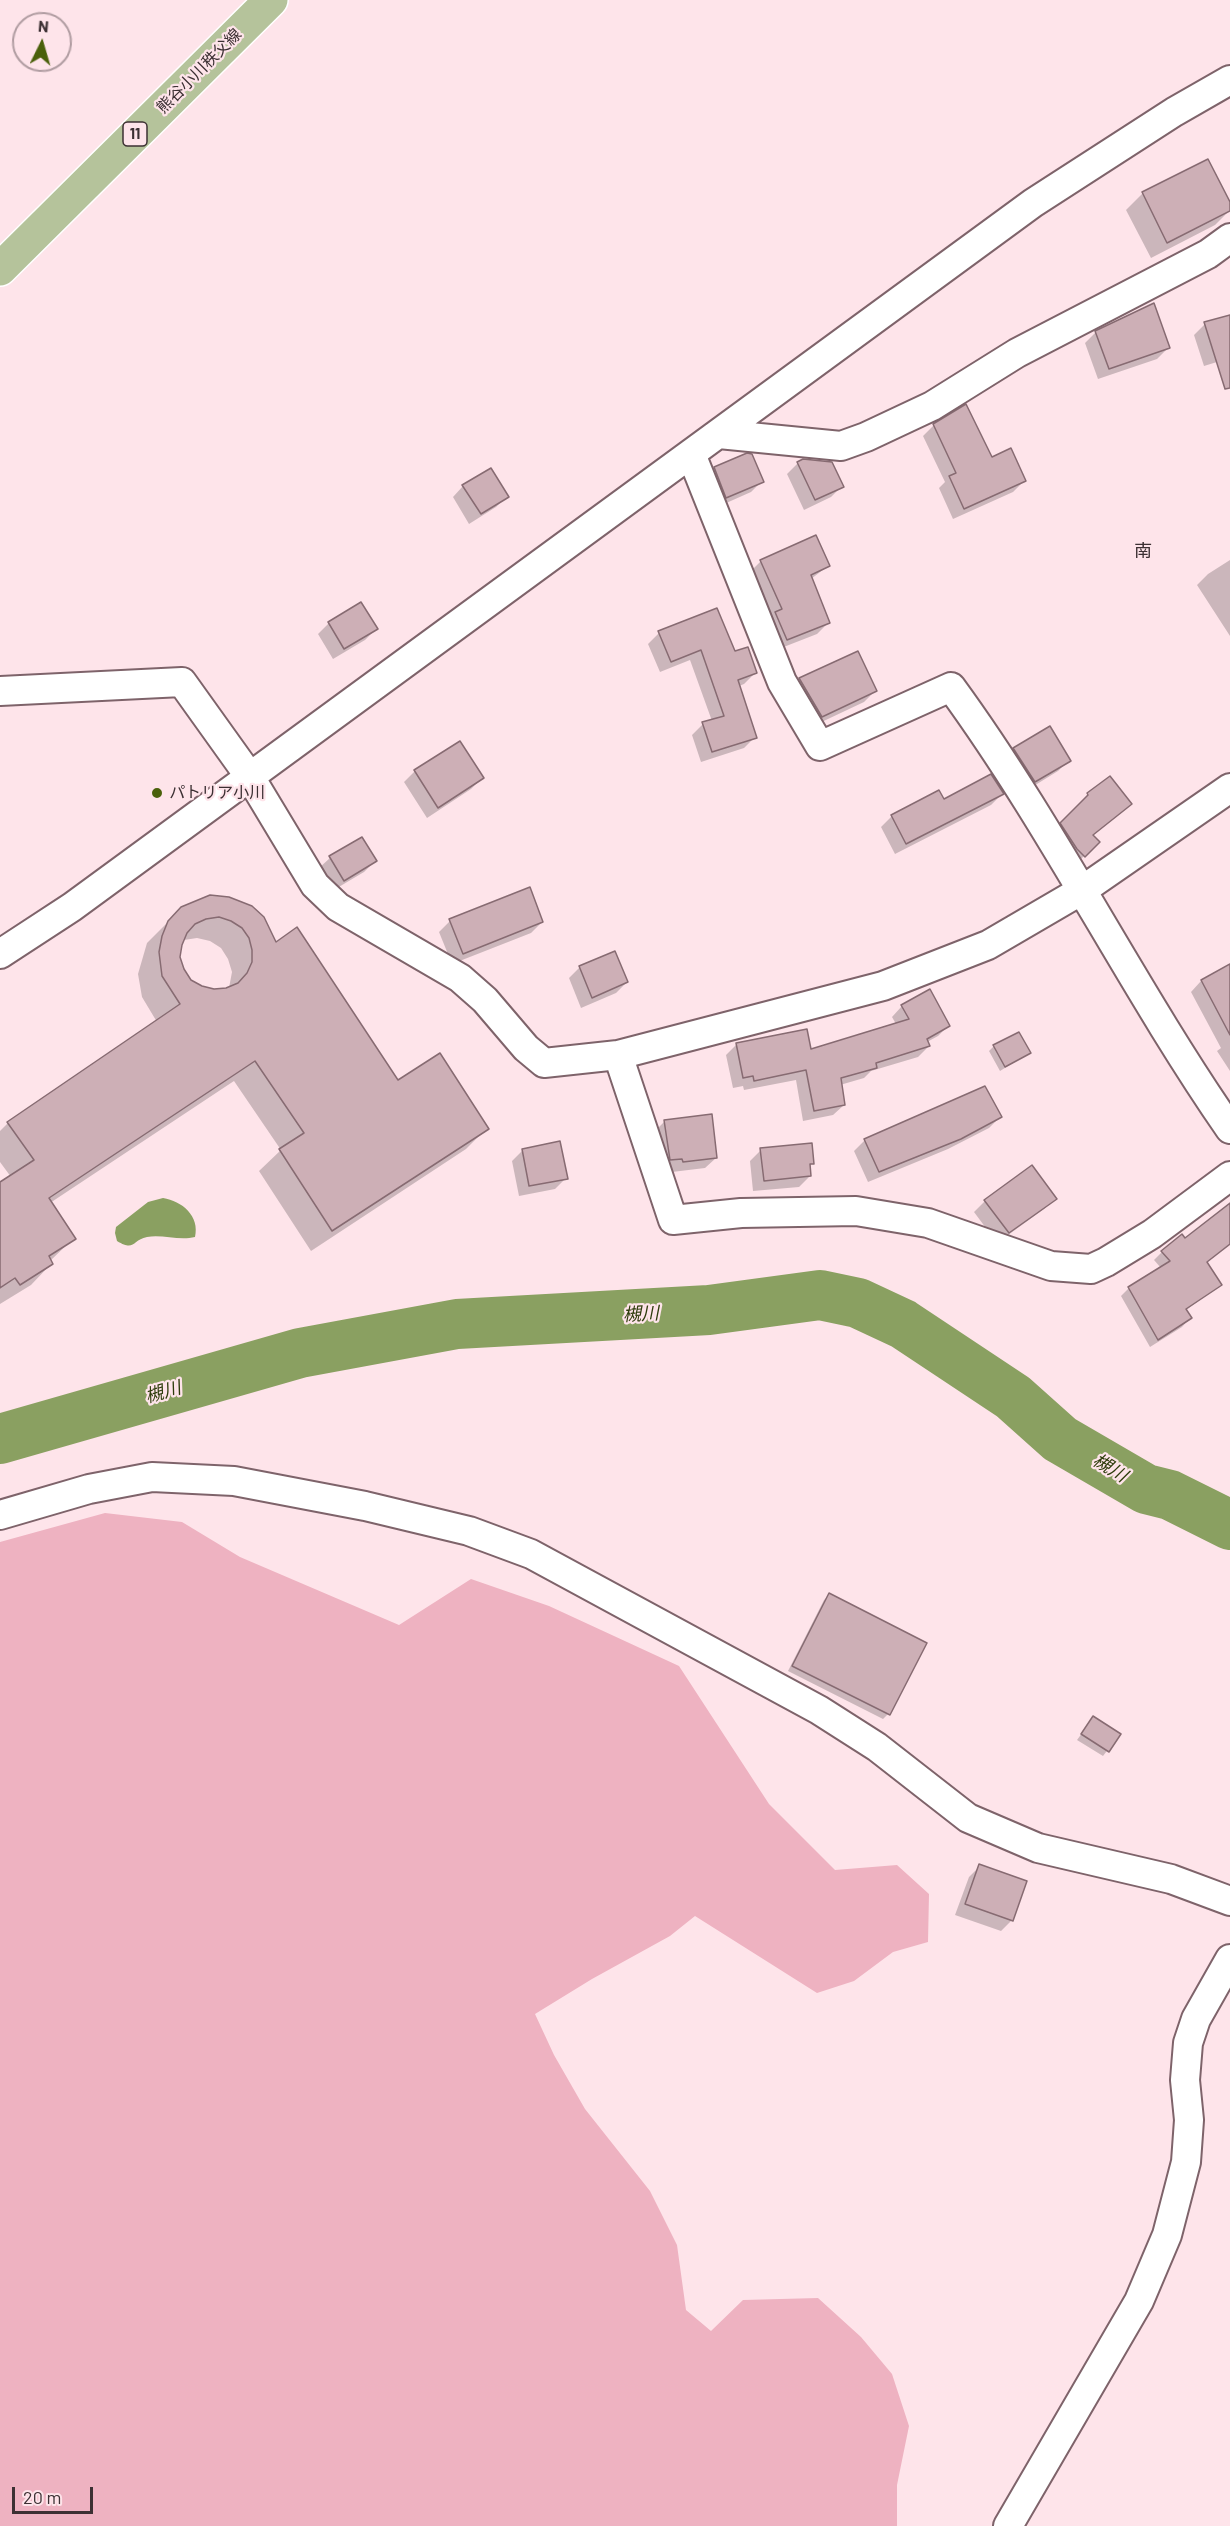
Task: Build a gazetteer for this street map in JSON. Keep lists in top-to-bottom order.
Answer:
{
  "streets": {
    "main road": ["熊谷小川秩父線", "11"]
  },
  "districts": ["南"],
  "water": ["槻川"],
  "places": ["パトリア小川"],
  "scale_bar": "20 m",
  "north": "top"
}
